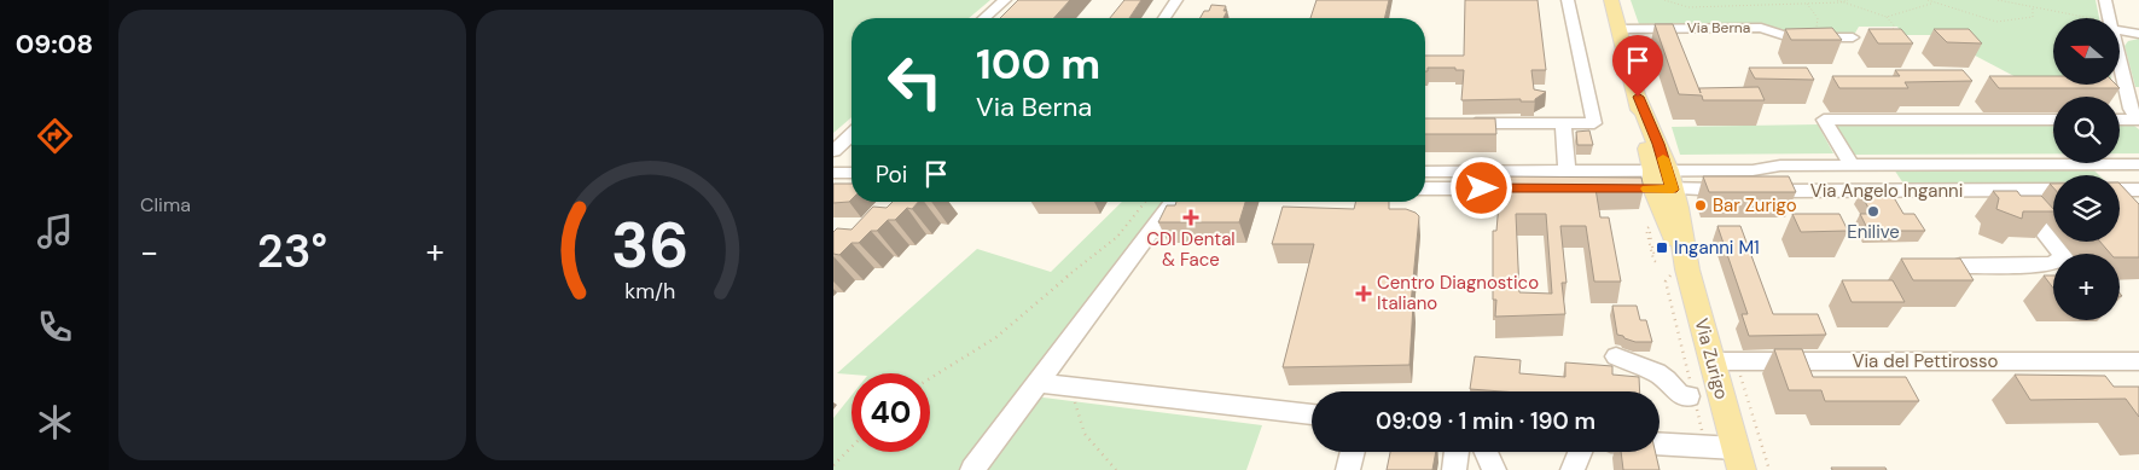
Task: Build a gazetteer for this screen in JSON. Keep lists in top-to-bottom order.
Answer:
{
  "streets": {
    "main road": ["Via Zurigo"],
    "street": ["Via Berna", "Via Angelo Inganni", "Via del Pettirosso"]
  },
  "crossings": [
    ["Via Angelo Inganni", "Via Zurigo"],
    ["Via Zurigo", "Via del Pettirosso"]
  ],
  "places": {
    "other": ["Bar Zurigo", "Enilive"],
    "health": ["CDI Dental & Face", "Centro Diagnostico Italiano"],
    "transit": ["Inganni M1"]
  },
  "north": "left",
  "page": {
    "tabs": "09:08",
    "tile": "Clima",
    "map_buttons": "+",
    "turn": ["100 m", "Via Berna"],
    "then": "Poi",
    "heat": ["−", "23°", "+"],
    "limit": "40",
    "trip": "09:09 · 1 min · 190 m",
    "gauge": ["36", "km/h"]
  }
}
